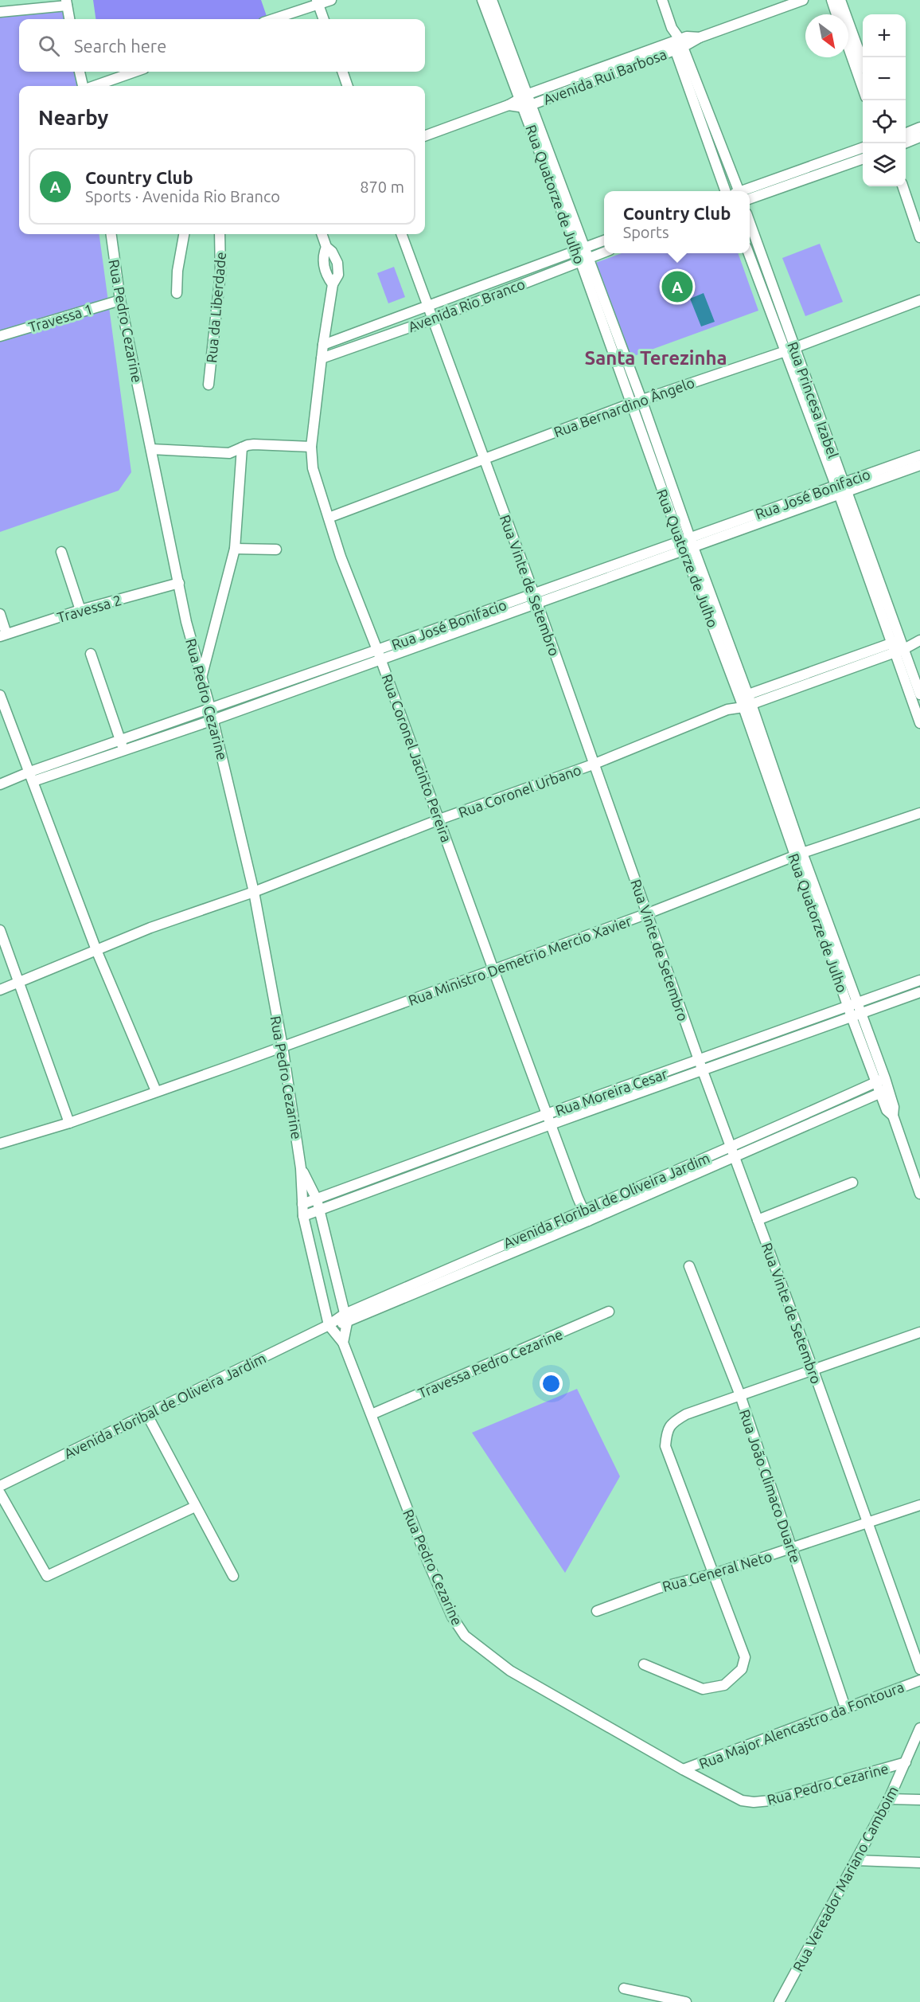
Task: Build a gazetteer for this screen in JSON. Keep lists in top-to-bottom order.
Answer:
{
  "streets": {
    "street": [
      "Avenida Rui Barbosa",
      "Rua Quatorze de Julho",
      "Avenida Rio Branco",
      "Rua da Liberdade",
      "Travessa 1",
      "Rua Pedro Cezarine",
      "Rua Princesa Izabel",
      "Rua Bernardino Ângelo",
      "Rua José Bonifacio",
      "Rua Vinte de Setembro",
      "Travessa 2",
      "Rua Coronel Jacinto Pereira",
      "Rua Coronel Urbano",
      "Rua Ministro Demetrio Mercio Xavier",
      "Rua Moreira Cesar",
      "Avenida Floribal de Oliveira Jardim",
      "Travessa Pedro Cezarine",
      "Rua João Climaco Duarte",
      "Rua General Neto",
      "Rua Major Alencastro da Fontoura",
      "Rua Vereador Mariano Camboim"
    ]
  },
  "crossings": [
    ["Avenida Rui Barbosa", "Rua Quatorze de Julho"],
    ["Rua Quatorze de Julho", "Avenida Rio Branco"],
    ["Rua Quatorze de Julho", "Rua Bernardino Ângelo"],
    ["Rua Quatorze de Julho", "Rua José Bonifacio"],
    ["Rua Quatorze de Julho", "Rua Coronel Urbano"],
    ["Rua Quatorze de Julho", "Rua Ministro Demetrio Mercio Xavier"],
    ["Rua Quatorze de Julho", "Rua Moreira Cesar"],
    ["Rua Quatorze de Julho", "Avenida Floribal de Oliveira Jardim"],
    ["Avenida Rio Branco", "Rua Vinte de Setembro"],
    ["Avenida Rio Branco", "Rua Coronel Jacinto Pereira"],
    ["Travessa 1", "Rua Pedro Cezarine"],
    ["Rua Pedro Cezarine", "Rua José Bonifacio"],
    ["Rua Pedro Cezarine", "Travessa 2"],
    ["Rua Pedro Cezarine", "Rua Coronel Urbano"],
    ["Rua Pedro Cezarine", "Rua Ministro Demetrio Mercio Xavier"],
    ["Rua Pedro Cezarine", "Rua Moreira Cesar"],
    ["Rua Pedro Cezarine", "Avenida Floribal de Oliveira Jardim"],
    ["Rua Pedro Cezarine", "Travessa Pedro Cezarine"],
    ["Rua Pedro Cezarine", "Rua Major Alencastro da Fontoura"],
    ["Rua Pedro Cezarine", "Rua Vereador Mariano Camboim"],
    ["Rua Princesa Izabel", "Rua Bernardino Ângelo"],
    ["Rua Princesa Izabel", "Rua José Bonifacio"],
    ["Rua Princesa Izabel", "Rua Coronel Urbano"],
    ["Rua Bernardino Ângelo", "Rua Vinte de Setembro"],
    ["Rua Bernardino Ângelo", "Rua Coronel Jacinto Pereira"],
    ["Rua José Bonifacio", "Rua Vinte de Setembro"],
    ["Rua José Bonifacio", "Rua Coronel Jacinto Pereira"],
    ["Rua Vinte de Setembro", "Rua Coronel Urbano"],
    ["Rua Vinte de Setembro", "Rua Ministro Demetrio Mercio Xavier"],
    ["Rua Vinte de Setembro", "Rua Moreira Cesar"],
    ["Rua Vinte de Setembro", "Avenida Floribal de Oliveira Jardim"],
    ["Rua Vinte de Setembro", "Rua General Neto"],
    ["Rua Coronel Jacinto Pereira", "Rua Coronel Urbano"],
    ["Rua Coronel Jacinto Pereira", "Rua Ministro Demetrio Mercio Xavier"],
    ["Rua Coronel Jacinto Pereira", "Rua Moreira Cesar"],
    ["Rua Coronel Jacinto Pereira", "Avenida Floribal de Oliveira Jardim"],
    ["Rua João Climaco Duarte", "Rua General Neto"],
    ["Rua João Climaco Duarte", "Rua Major Alencastro da Fontoura"]
  ],
  "districts": ["Santa Terezinha"],
  "north": "bottom right",
  "page": {
    "map_buttons": ["+", "−"],
    "search": "Search here",
    "heading": "Nearby",
    "list": [
      {
        "mark": "A",
        "name": "Country Club",
        "note": "Sports · Avenida Rio Branco",
        "value": "870 m"
      }
    ],
    "popup": ["Country Club", "Sports"],
    "pins": "A"
  }
}
